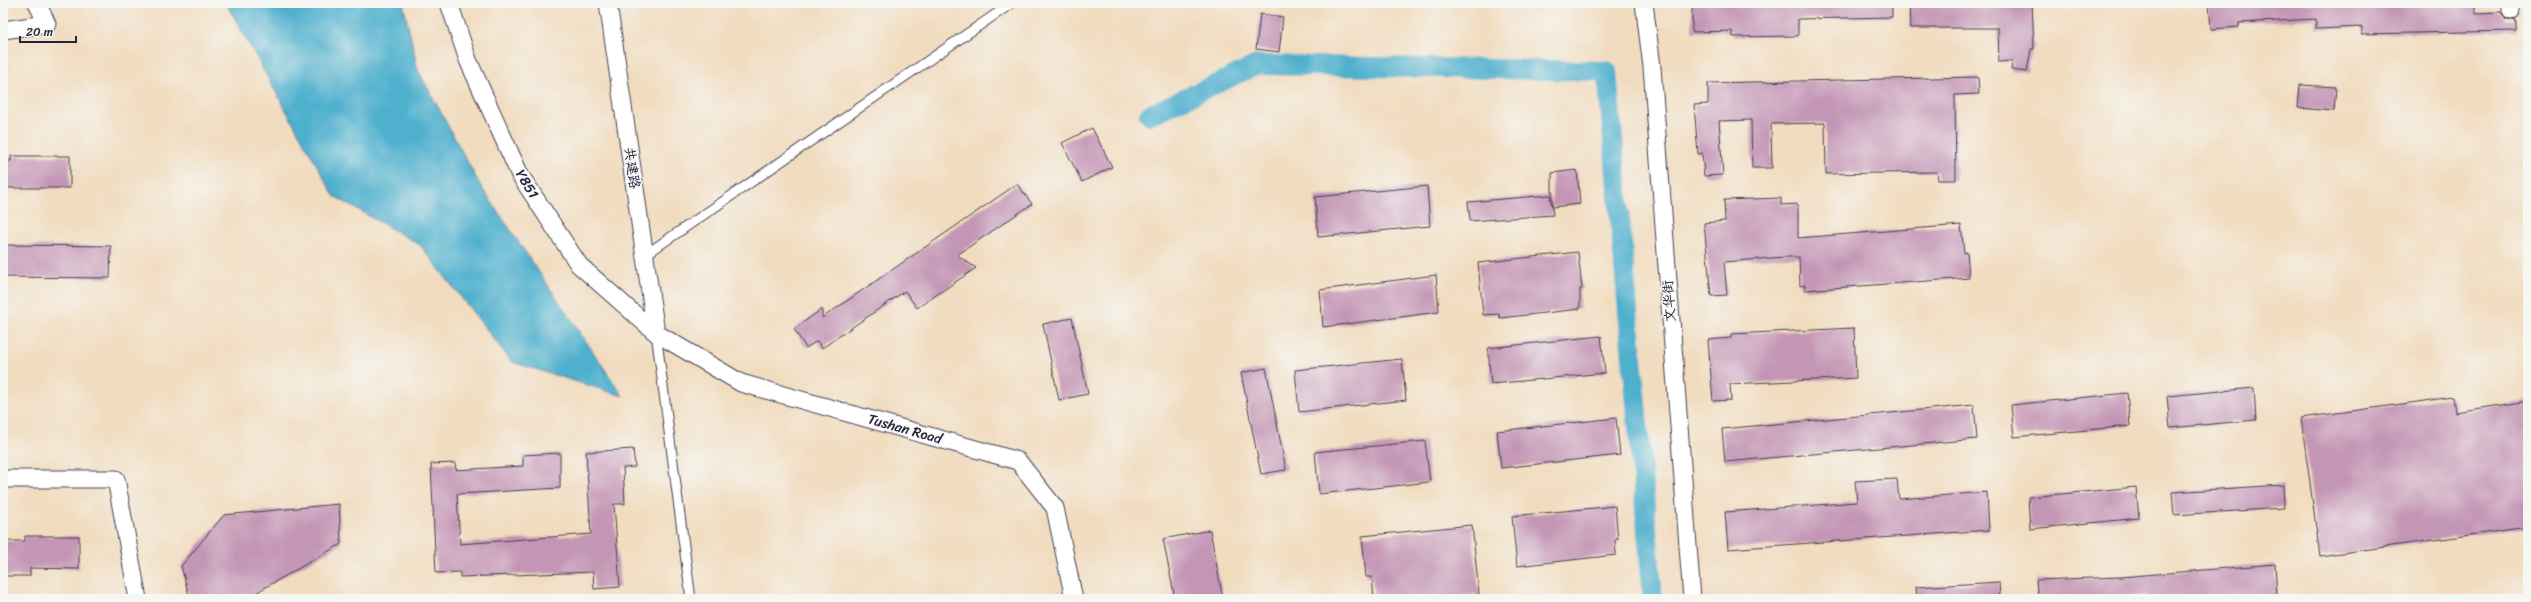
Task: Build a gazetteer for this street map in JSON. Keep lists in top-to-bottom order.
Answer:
{
  "streets": {
    "street": [
      "共建路",
      "Y851",
      "文华街",
      "Tushan Road"
    ]
  },
  "crossings": [
    ["共建路", "Y851"],
    ["共建路", "Tushan Road"],
    ["Y851", "Tushan Road"]
  ],
  "scale_bar": "20 m"
}
